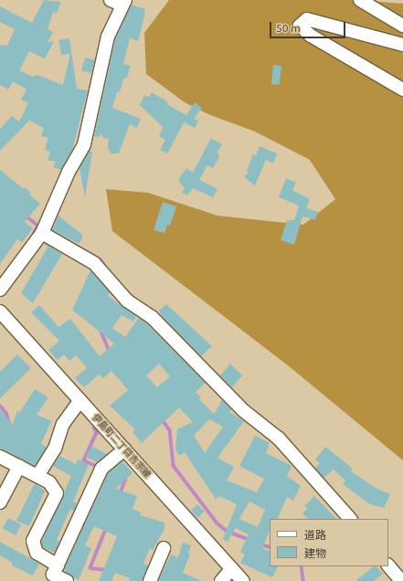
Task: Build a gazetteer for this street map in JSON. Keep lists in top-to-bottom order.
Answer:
{
  "streets": {
    "street": ["伊島町二丁目吉宗線"]
  },
  "legend": ["道路", "建物"],
  "scale_bar": "50 m"
}
